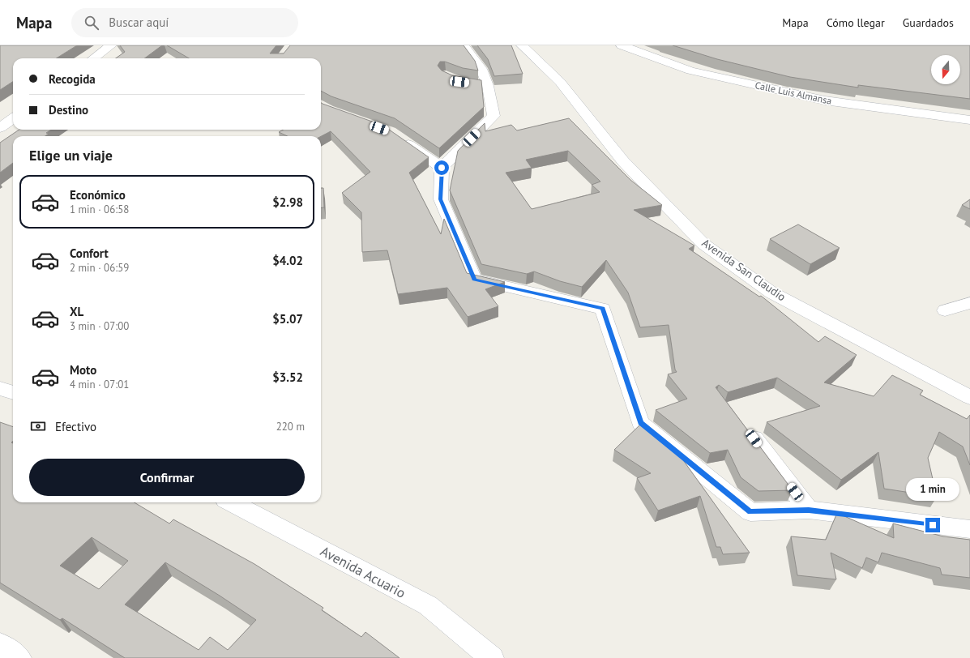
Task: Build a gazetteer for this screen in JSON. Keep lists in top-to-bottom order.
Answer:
{
  "streets": {
    "street": ["Calle Luis Almansa", "Avenida San Claudio", "Avenida Acuario"]
  },
  "north": "bottom",
  "page": {
    "header": "Mapa",
    "search": "Buscar aquí",
    "nav": ["Mapa", "Cómo llegar", "Guardados"],
    "banner": ["Recogida", "Destino"],
    "heading": "Elige un viaje",
    "list": [
      {
        "name": "Económico",
        "note": "1 min · 06:58",
        "value": "$2.98"
      },
      {
        "name": "Confort",
        "note": "2 min · 06:59",
        "value": "$4.02"
      },
      {
        "name": "XL",
        "note": "3 min · 07:00",
        "value": "$5.07"
      },
      {
        "name": "Moto",
        "note": "4 min · 07:01",
        "value": "$3.52"
      }
    ],
    "pay": ["Efectivo", "220 m"],
    "buttons": "Confirmar",
    "bubble": "1 min"
  }
}
